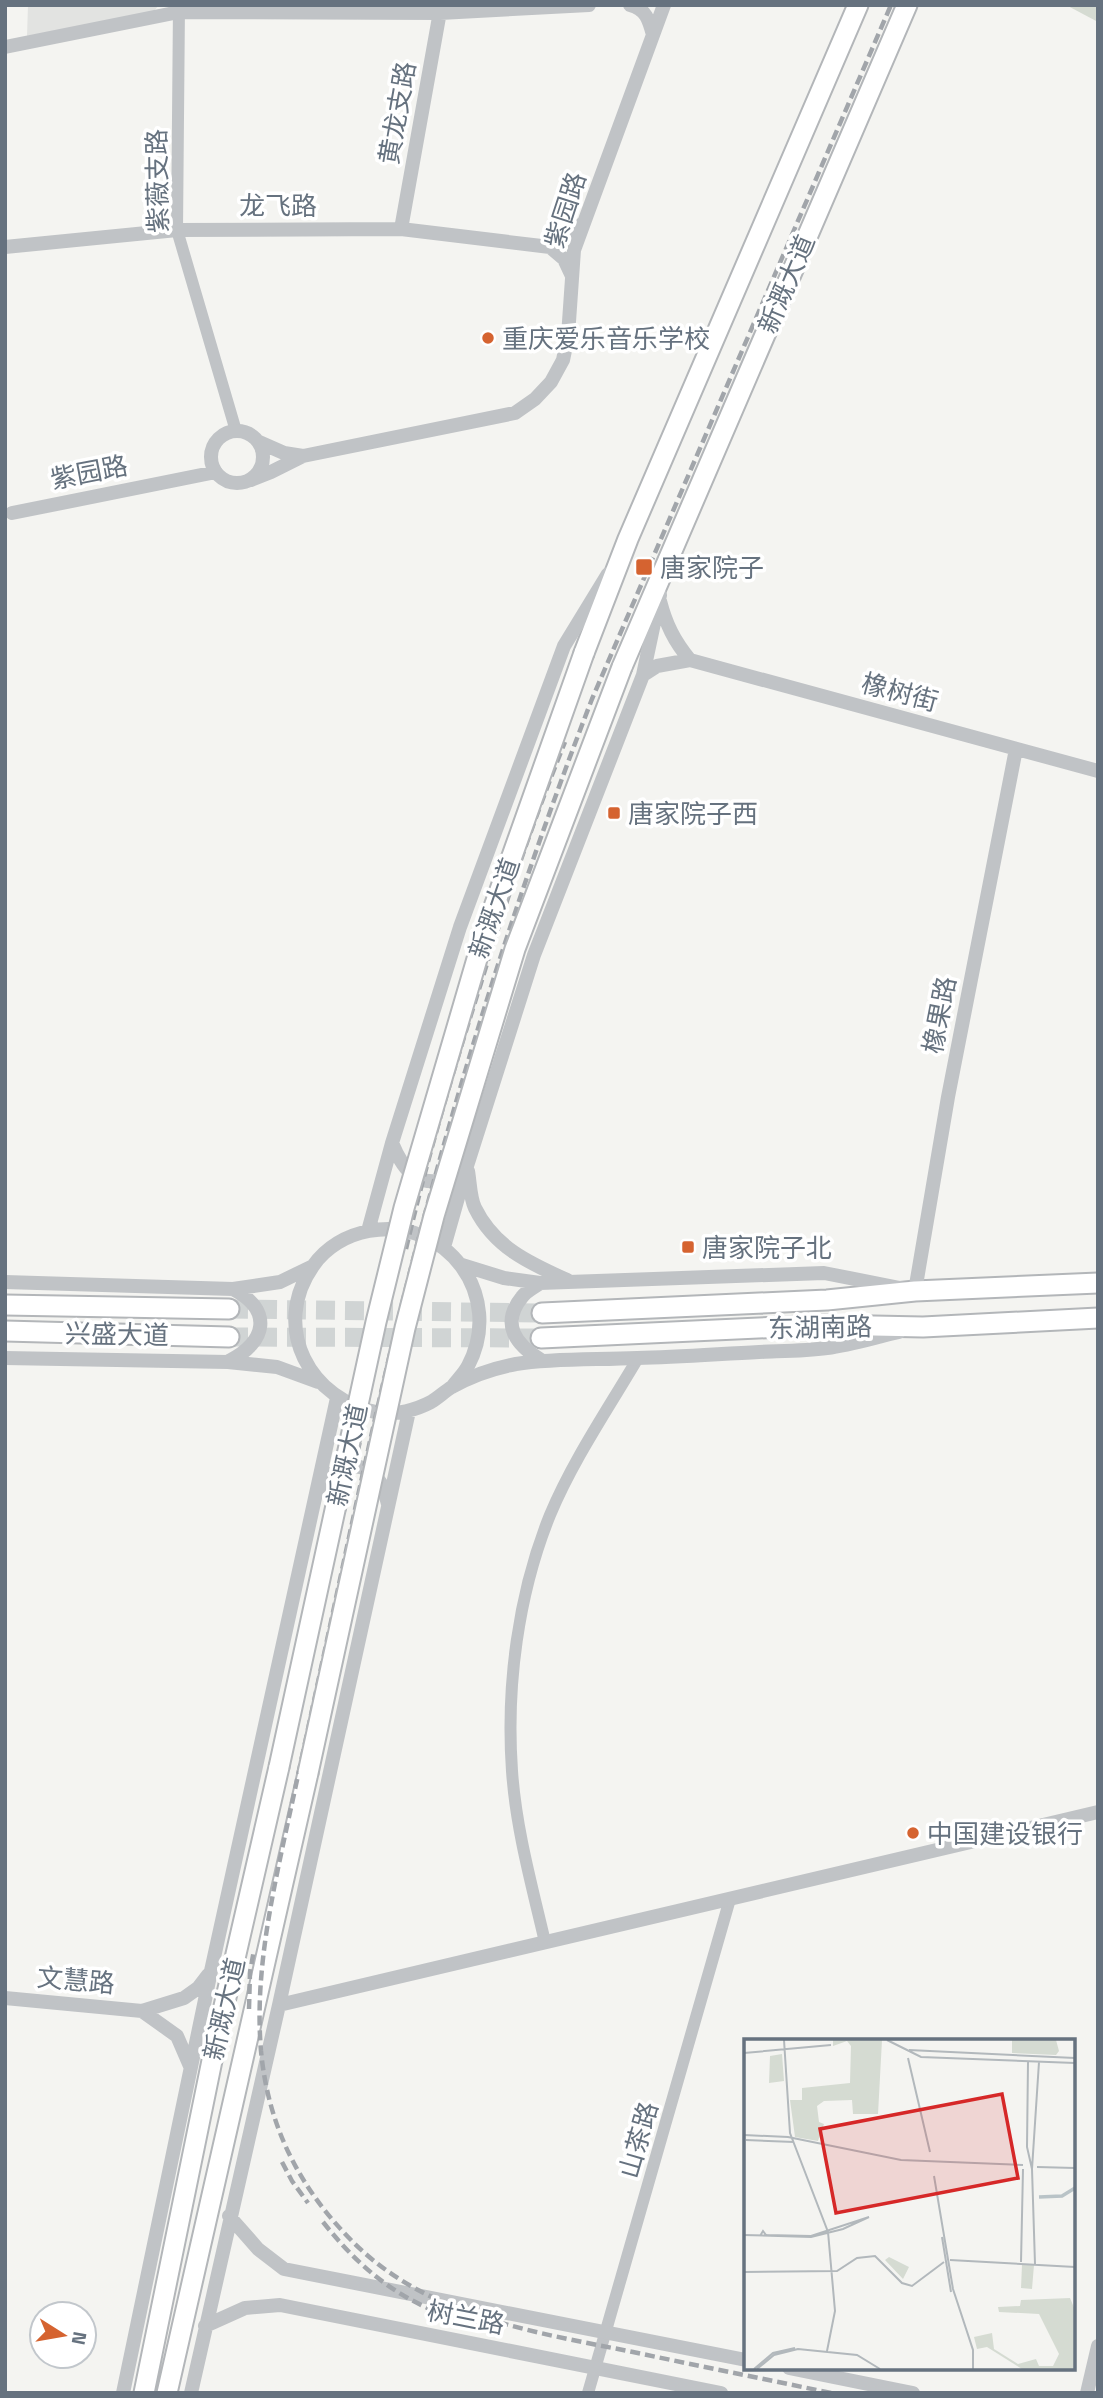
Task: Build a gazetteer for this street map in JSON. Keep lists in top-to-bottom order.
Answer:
{
  "streets": {
    "main road": ["新溉大道", "东湖南路", "兴盛大道"],
    "street": [
      "黄龙支路",
      "紫薇支路",
      "龙飞路",
      "紫园路",
      "橡树街",
      "橡果路",
      "文慧路",
      "山茶路",
      "树兰路"
    ]
  },
  "crossings": [
    ["黄龙支路", "龙飞路"],
    ["紫薇支路", "龙飞路"],
    ["紫薇支路", "紫园路"],
    ["新溉大道", "树兰路"],
    ["橡树街", "橡果路"],
    ["橡果路", "东湖南路"],
    ["山茶路", "树兰路"]
  ],
  "places": {
    "other": ["重庆爱乐音乐学校", "中国建设银行"],
    "transit": ["唐家院子", "唐家院子西", "唐家院子北"]
  },
  "north": "right"
}
